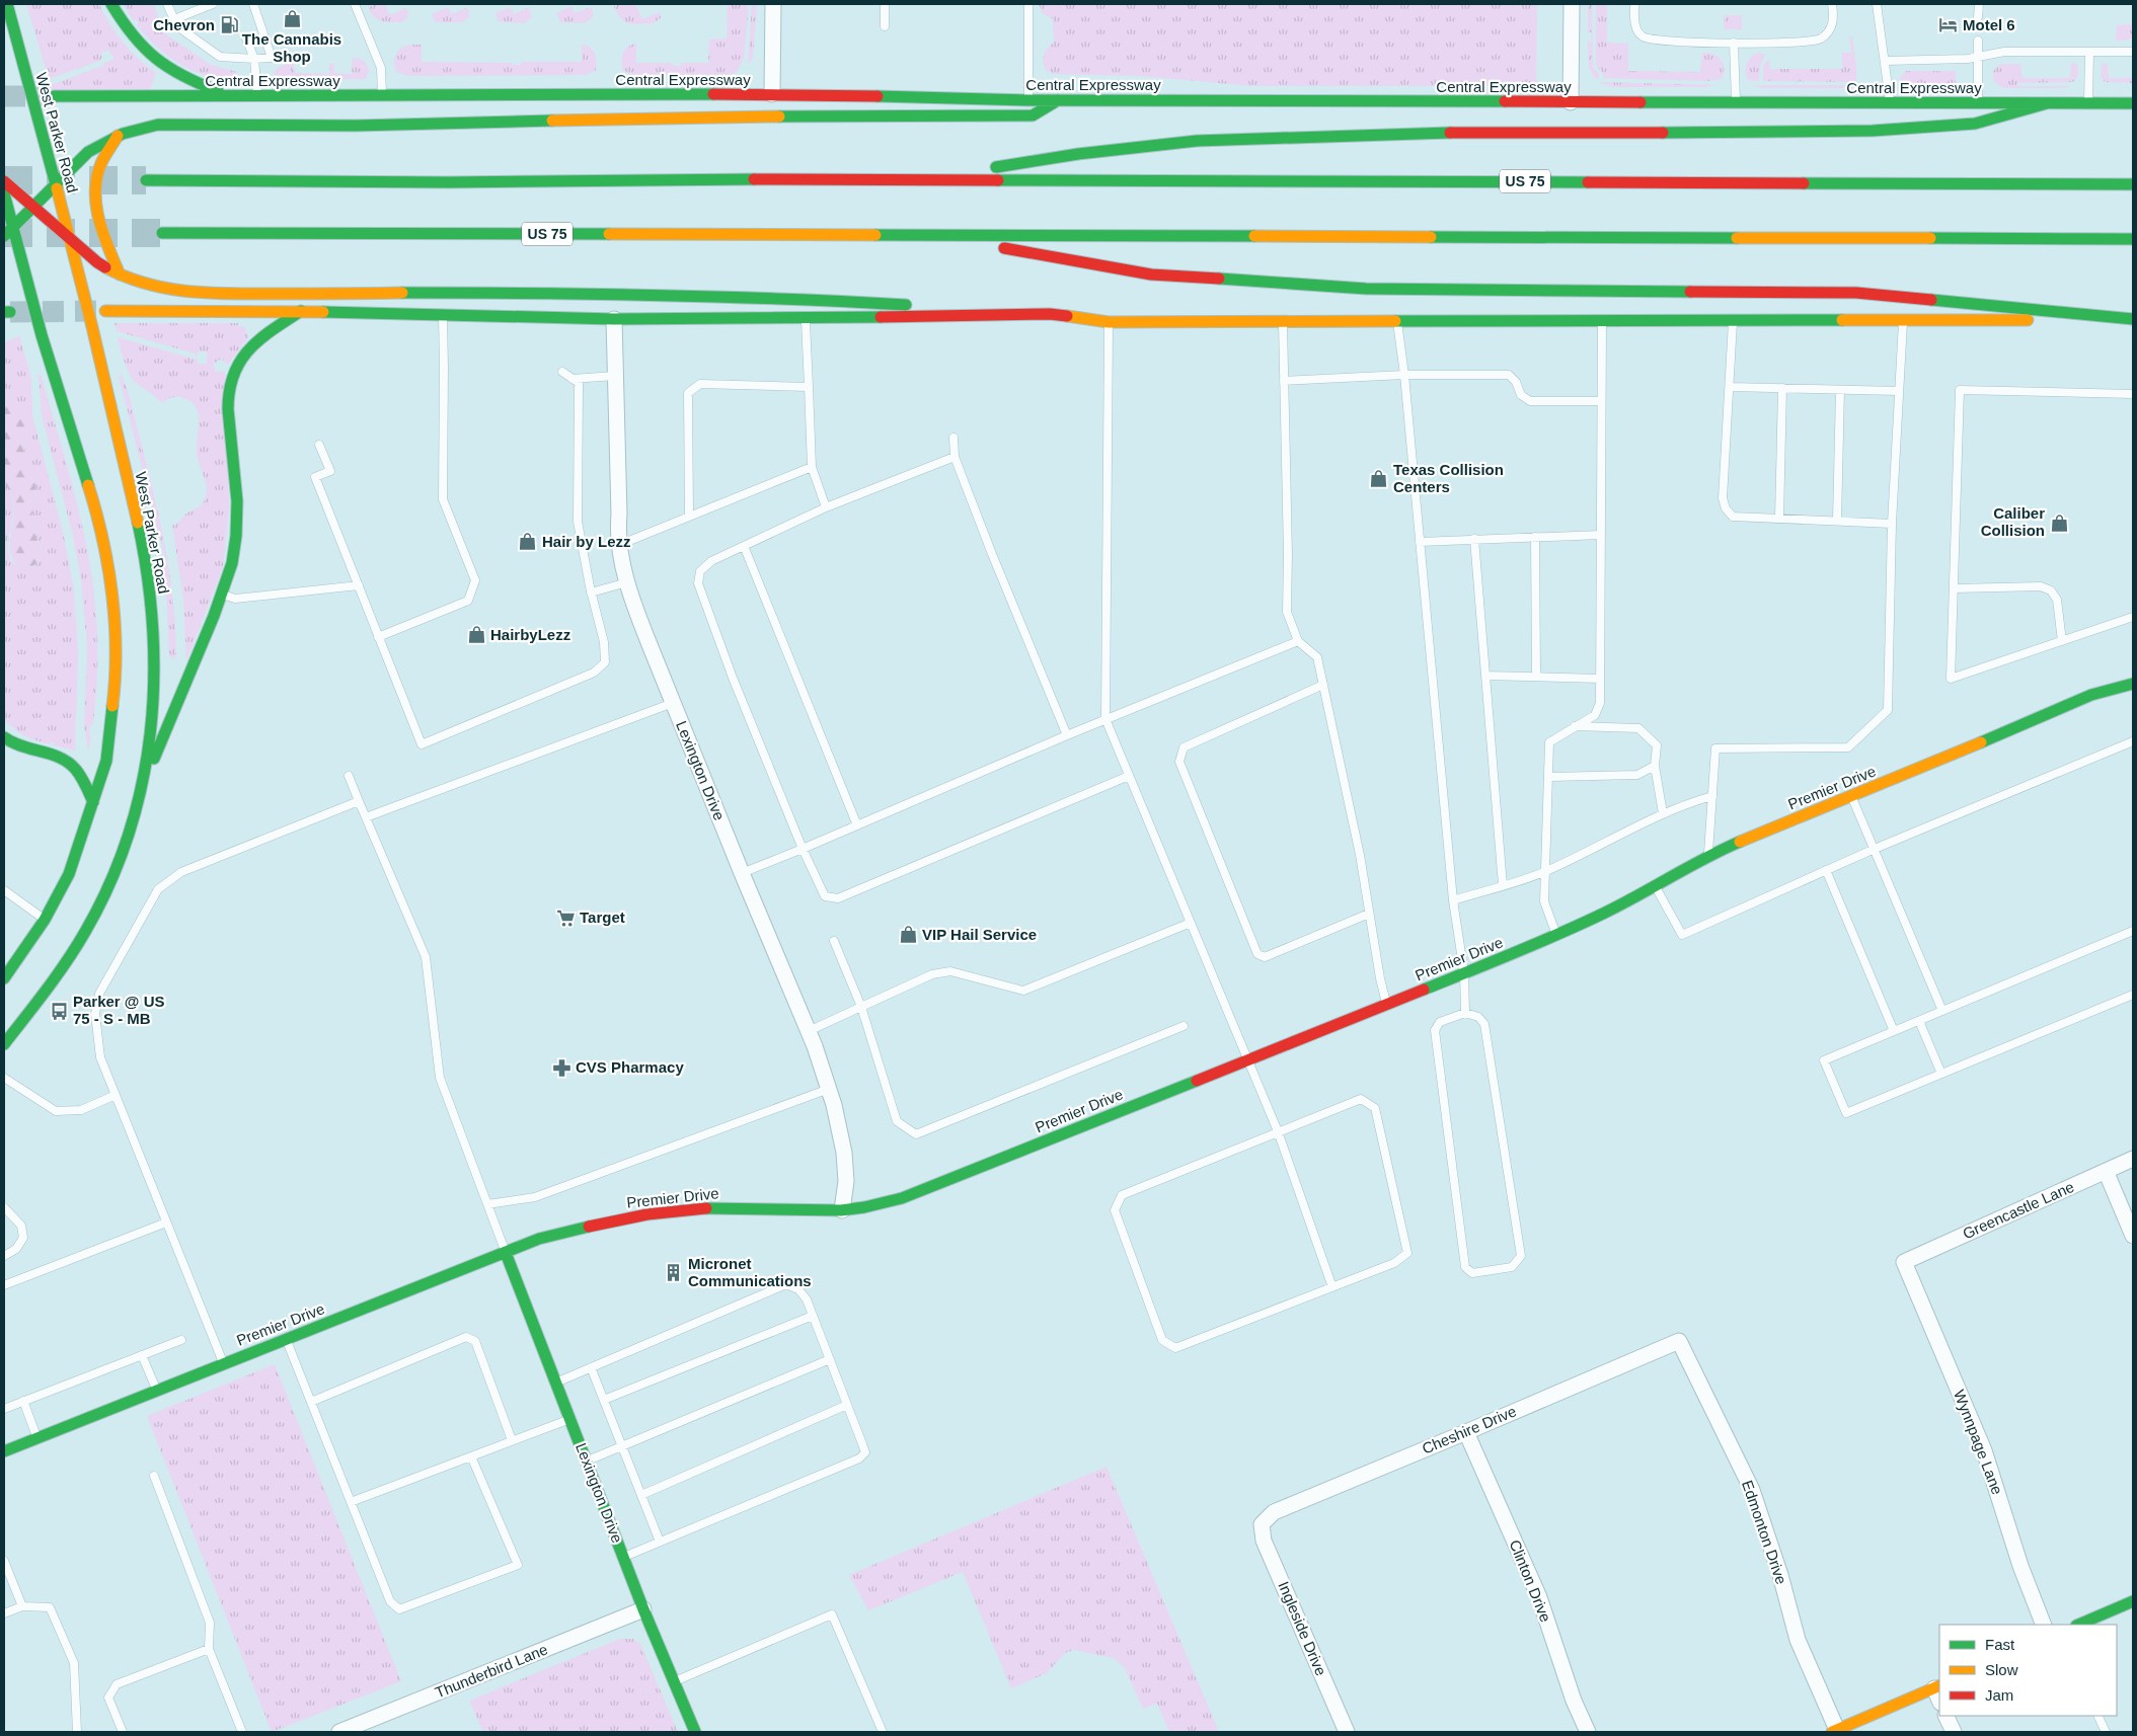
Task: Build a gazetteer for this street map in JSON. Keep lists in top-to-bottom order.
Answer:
{
  "streets": {
    "main road": [
      "Central Expressway",
      "West Parker Road",
      "US 75",
      "Lexington Drive",
      "Premier Drive"
    ],
    "street": [
      "Greencastle Lane",
      "Cheshire Drive",
      "Wynnpage Lane",
      "Edmonton Drive",
      "Clinton Drive",
      "Ingleside Drive",
      "Thunderbird Lane"
    ]
  },
  "crossings": [
    ["Lexington Drive", "Premier Drive"],
    ["Lexington Drive", "Thunderbird Lane"],
    ["Greencastle Lane", "Wynnpage Lane"],
    ["Cheshire Drive", "Edmonton Drive"],
    ["Cheshire Drive", "Clinton Drive"],
    ["Cheshire Drive", "Ingleside Drive"]
  ],
  "places": {
    "shop": [
      "The Cannabis Shop",
      "Texas Collision Centers",
      "Caliber Collision",
      "Hair by Lezz",
      "HairbyLezz",
      "VIP Hail Service"
    ],
    "fuel station": ["Chevron"],
    "hotel": ["Motel 6"],
    "supermarket": ["Target"],
    "bus stop": ["Parker @ US 75 - S - MB"],
    "pharmacy": ["CVS Pharmacy"],
    "building": ["Micronet Communications"]
  },
  "legend": ["Fast", "Slow", "Jam"]
}
